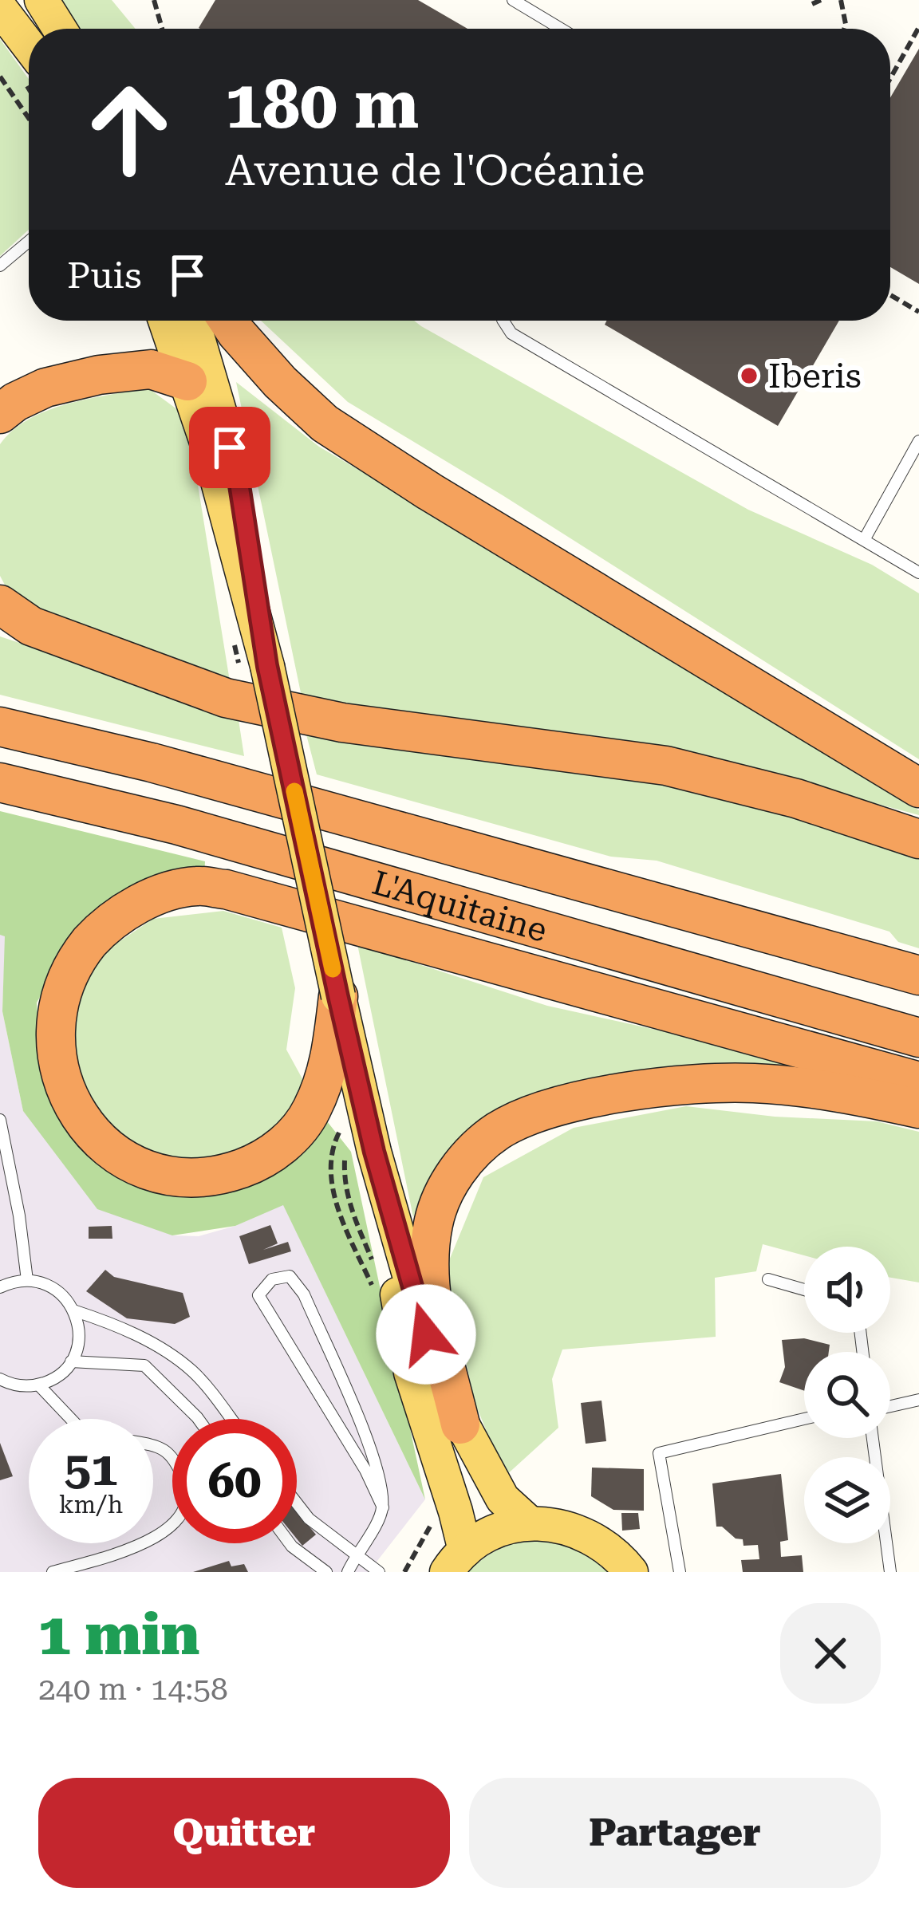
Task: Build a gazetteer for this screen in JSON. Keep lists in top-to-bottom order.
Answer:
{
  "streets": {
    "highway": ["L'Aquitaine"]
  },
  "places": ["Iberis"],
  "page": {
    "turn": ["180 m", "Avenue de l'Océanie"],
    "then": "Puis",
    "speed": "51 km/h",
    "limit": "60",
    "heading": ["1 min", "240 m · 14:58"],
    "buttons": ["Quitter", "Partager"]
  }
}
